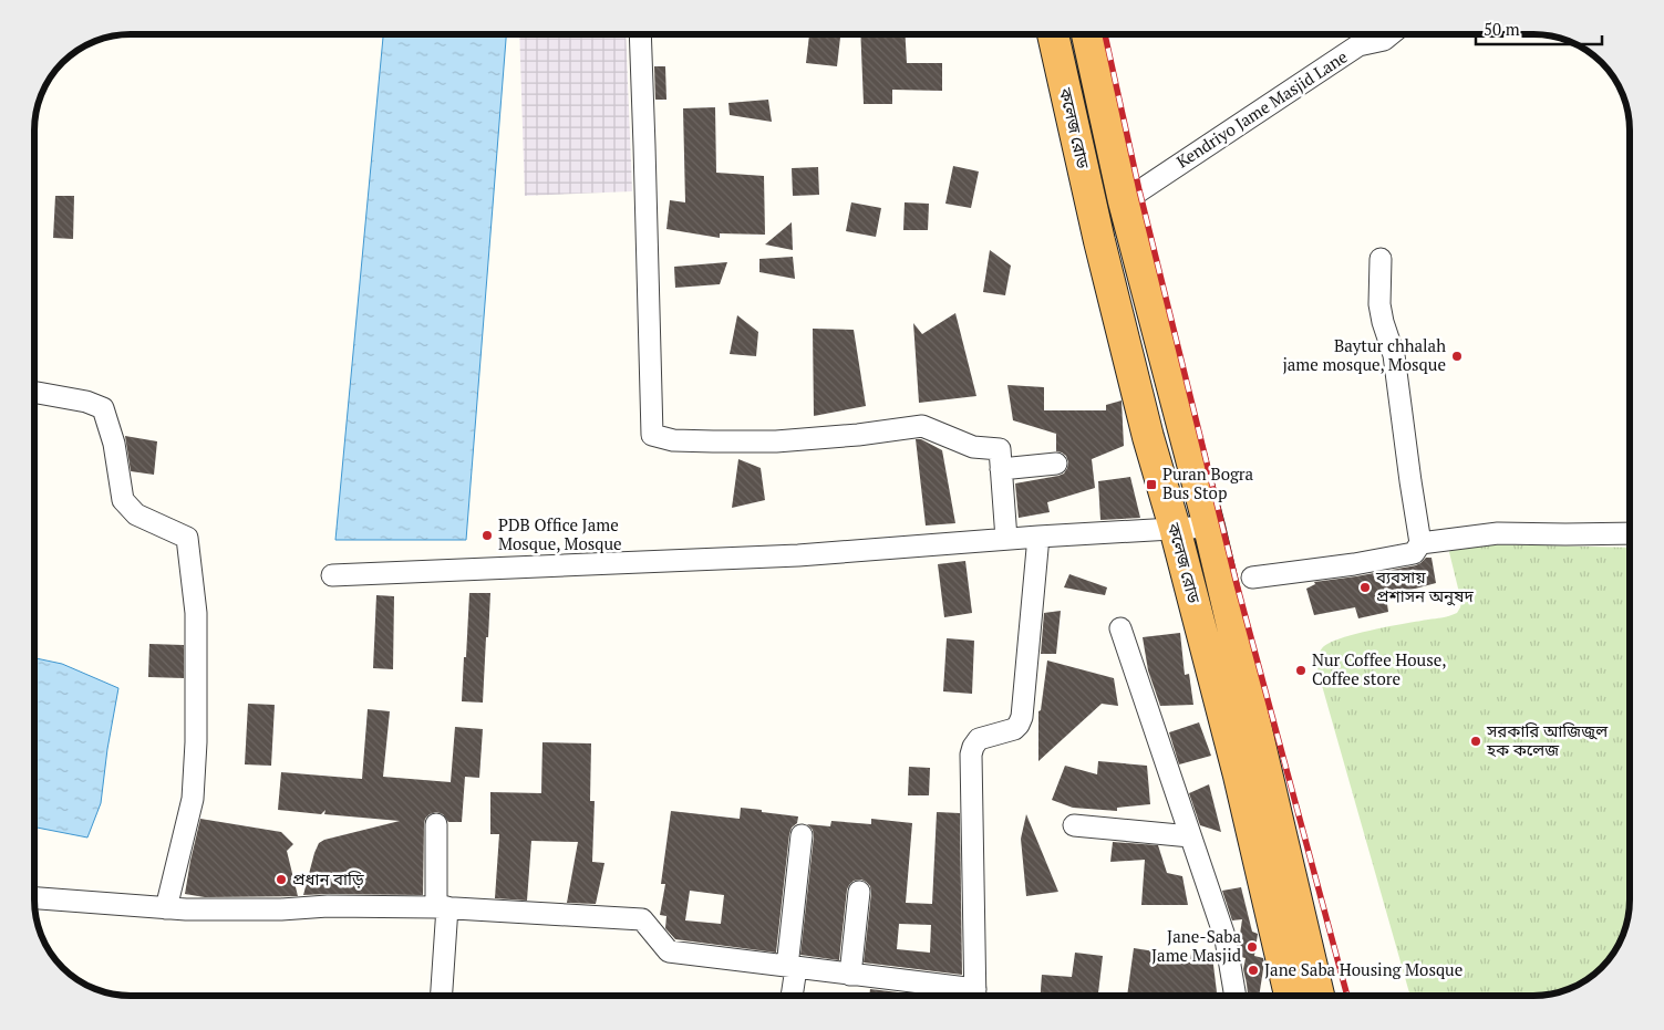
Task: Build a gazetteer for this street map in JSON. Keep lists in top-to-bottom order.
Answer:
{
  "streets": {
    "highway": ["কলেজ রোড"],
    "street": ["Kendriyo Jame Masjid Lane"]
  },
  "crossings": [
    ["Kendriyo Jame Masjid Lane", "কলেজ রোড"]
  ],
  "places": {
    "other": [
      "Baytur chhalah jame mosque, Mosque",
      "PDB Office Jame Mosque, Mosque",
      "ব্যবসায় প্রশাসন অনুষদ",
      "Nur Coffee House, Coffee store",
      "সরকারি আজিজুল হক কলেজ",
      "প্রধান বাড়ি",
      "Jane-Saba Jame Masjid",
      "Jane Saba Housing Mosque"
    ],
    "transit": ["Puran Bogra Bus Stop"]
  },
  "scale_bar": "50 m"
}
